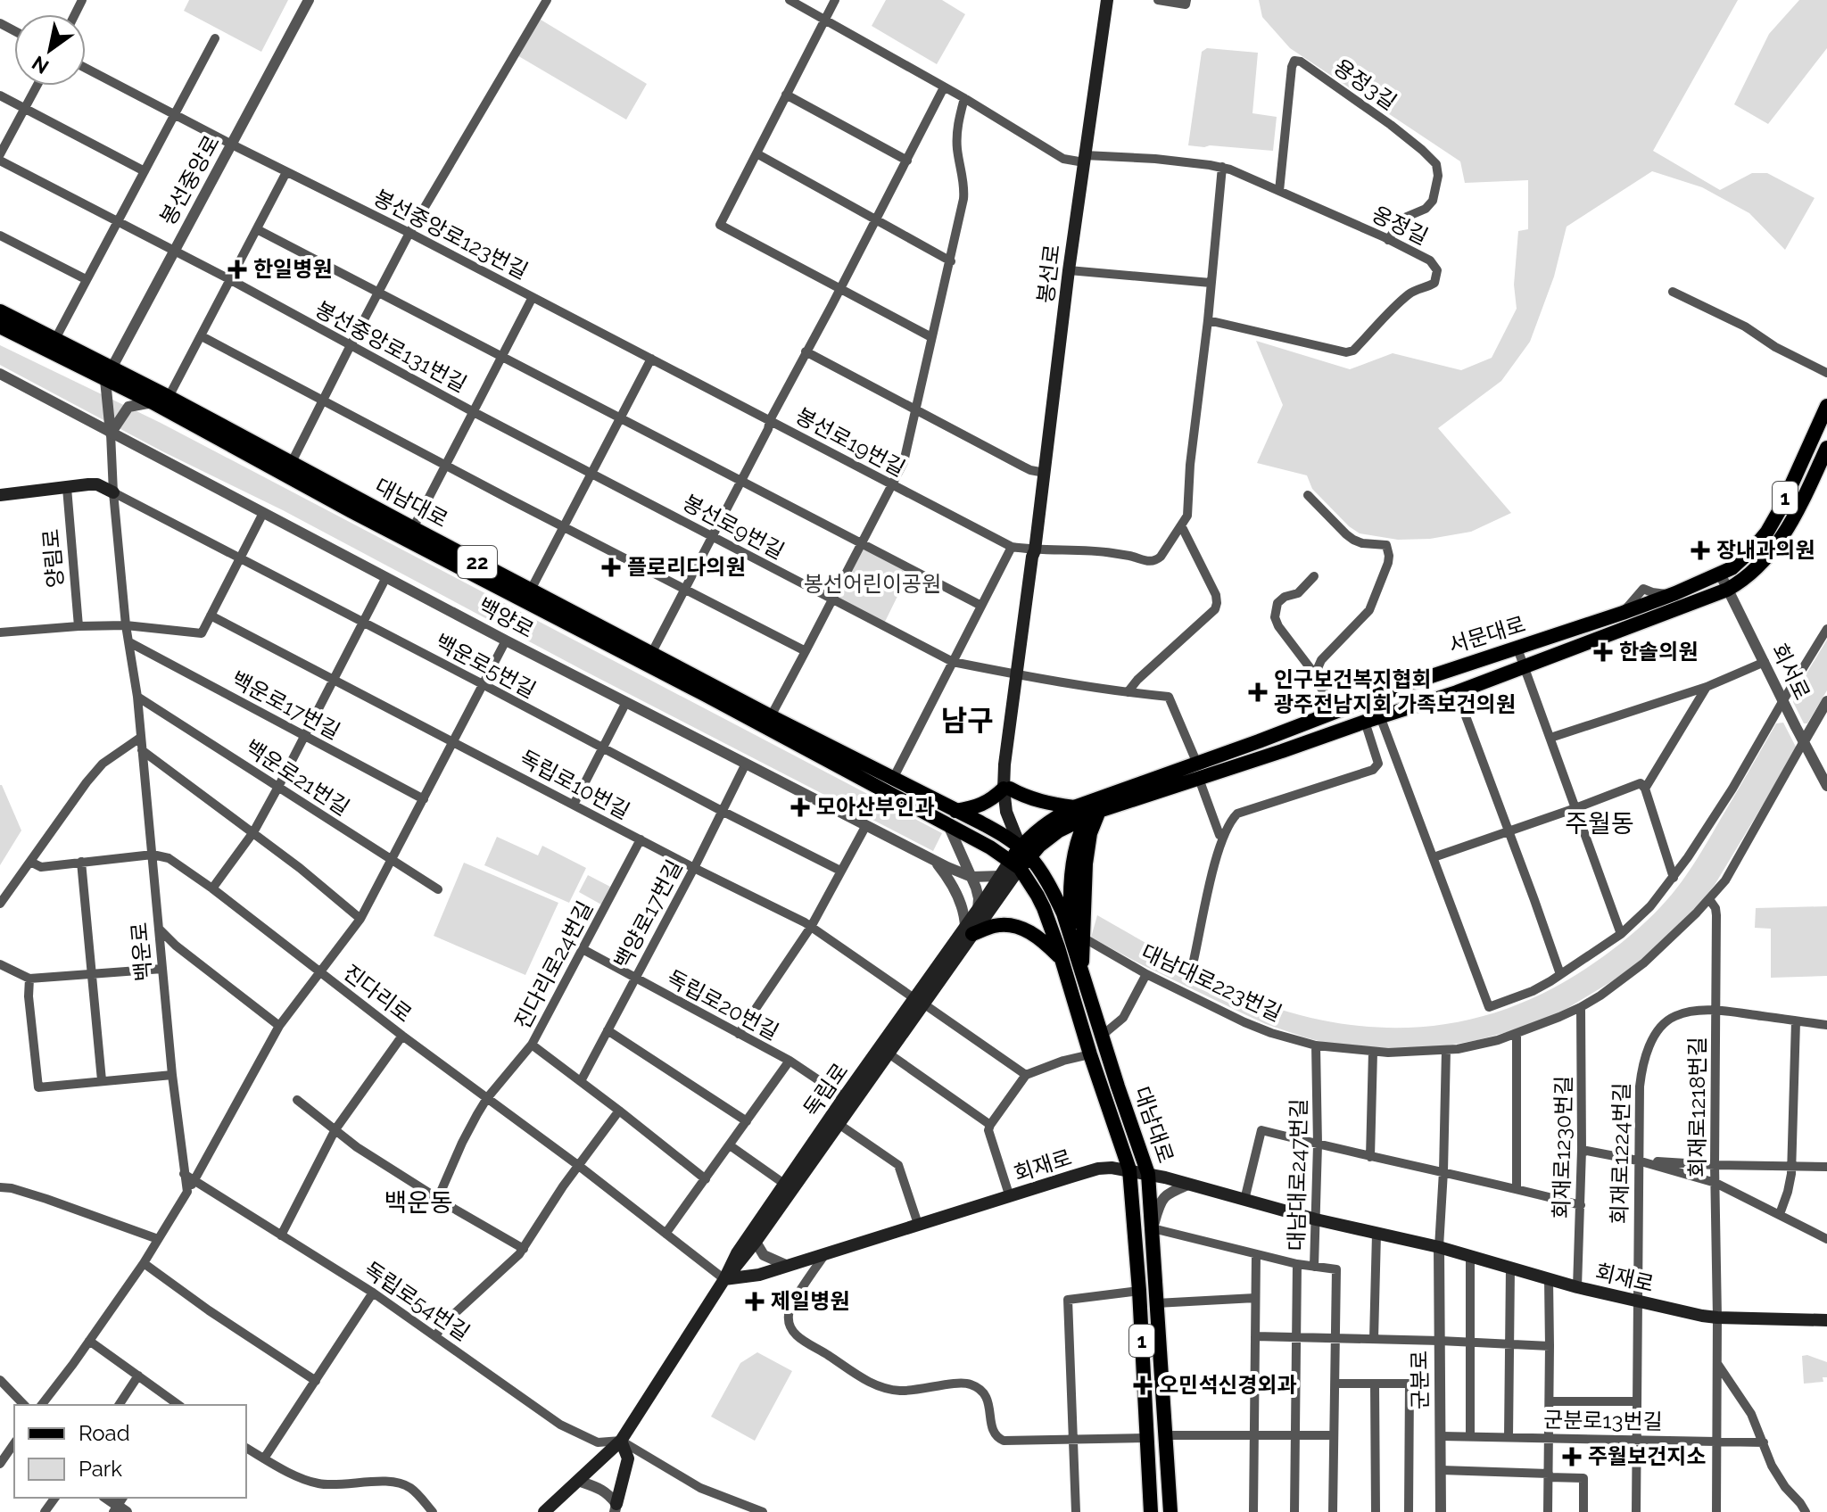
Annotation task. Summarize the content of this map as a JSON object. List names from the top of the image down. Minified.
{"streets":{"main road":["봉선로","1","대남대로","22","서문대로","독립로","회재로"],"street":["용정3길","봉선중앙로","옹정길","봉선중앙로123번길","봉선중앙로131번길","봉선로19번길","봉선로9번길","양림로","백양로","백운로5번길","회서로","백운로17번길","백운로21번길","독립로10번길","백양로17번길","백운로","진다리로24번길","대남대로223번길","진다리로","독립로20번길","회재로1218번길","회재로1230번길","회재로1224번길","대남대로247번길","독립로54번길","군분로","군분로13번길"]},"crossings":[["용정3길","옹정길"],["봉선중앙로","봉선중앙로123번길"],["봉선중앙로","봉선중앙로131번길"],["봉선중앙로","대남대로"],["봉선중앙로","백운로"],["옹정길","봉선로"],["봉선중앙로123번길","봉선로19번길"],["봉선로","봉선로19번길"],["봉선로","대남대로"],["봉선로","봉선로9번길"],["봉선로","서문대로"],["봉선로","독립로"],["봉선중앙로131번길","봉선로9번길"],["대남대로","서문대로"],["대남대로","백운로"],["대남대로","대남대로223번길"],["대남대로","독립로"],["대남대로","회재로"],["대남대로","대남대로247번길"],["봉선로9번길","서문대로"],["백양로","백양로17번길"],["백양로","백운로"],["백양로","독립로"],["서문대로","회서로"],["서문대로","독립로"],["백운로5번길","백양로17번길"],["백운로5번길","백운로"],["회서로","대남대로223번길"],["백운로17번길","백운로"],["백운로21번길","백운로"],["독립로10번길","백양로17번길"],["독립로10번길","진다리로24번길"],["독립로10번길","독립로"],["백양로17번길","독립로20번길"],["백운로","진다리로"],["백운로","독립로54번길"],["진다리로24번길","진다리로"],["진다리로24번길","독립로20번길"],["대남대로223번길","회재로1218번길"],["대남대로223번길","회재로1230번길"],["대남대로223번길","대남대로247번길"],["진다리로","독립로"],["진다리로","회재로"],["독립로20번길","독립로"],["독립로","회재로"],["독립로","독립로54번길"],["회재로1218번길","회재로1224번길"],["회재로1218번길","회재로"],["회재로1218번길","군분로13번길"],["회재로1230번길","회재로"],["회재로1224번길","회재로"],["회재로1224번길","군분로13번길"],["회재로","대남대로247번길"],["회재로","군분로"],["군분로","군분로13번길"]],"districts":["남구","주월동","백운동"],"parks":["봉선어린이공원"],"places":{"health":["한일병원","장내과의원","플로리다의원","한솔의원","인구보건복지협회 광주전남지회 가족보건의원","모아산부인과","제일병원","오민석신경외과","주월보건지소"]},"legend":["Road","Park"],"north":"bottom left"}
